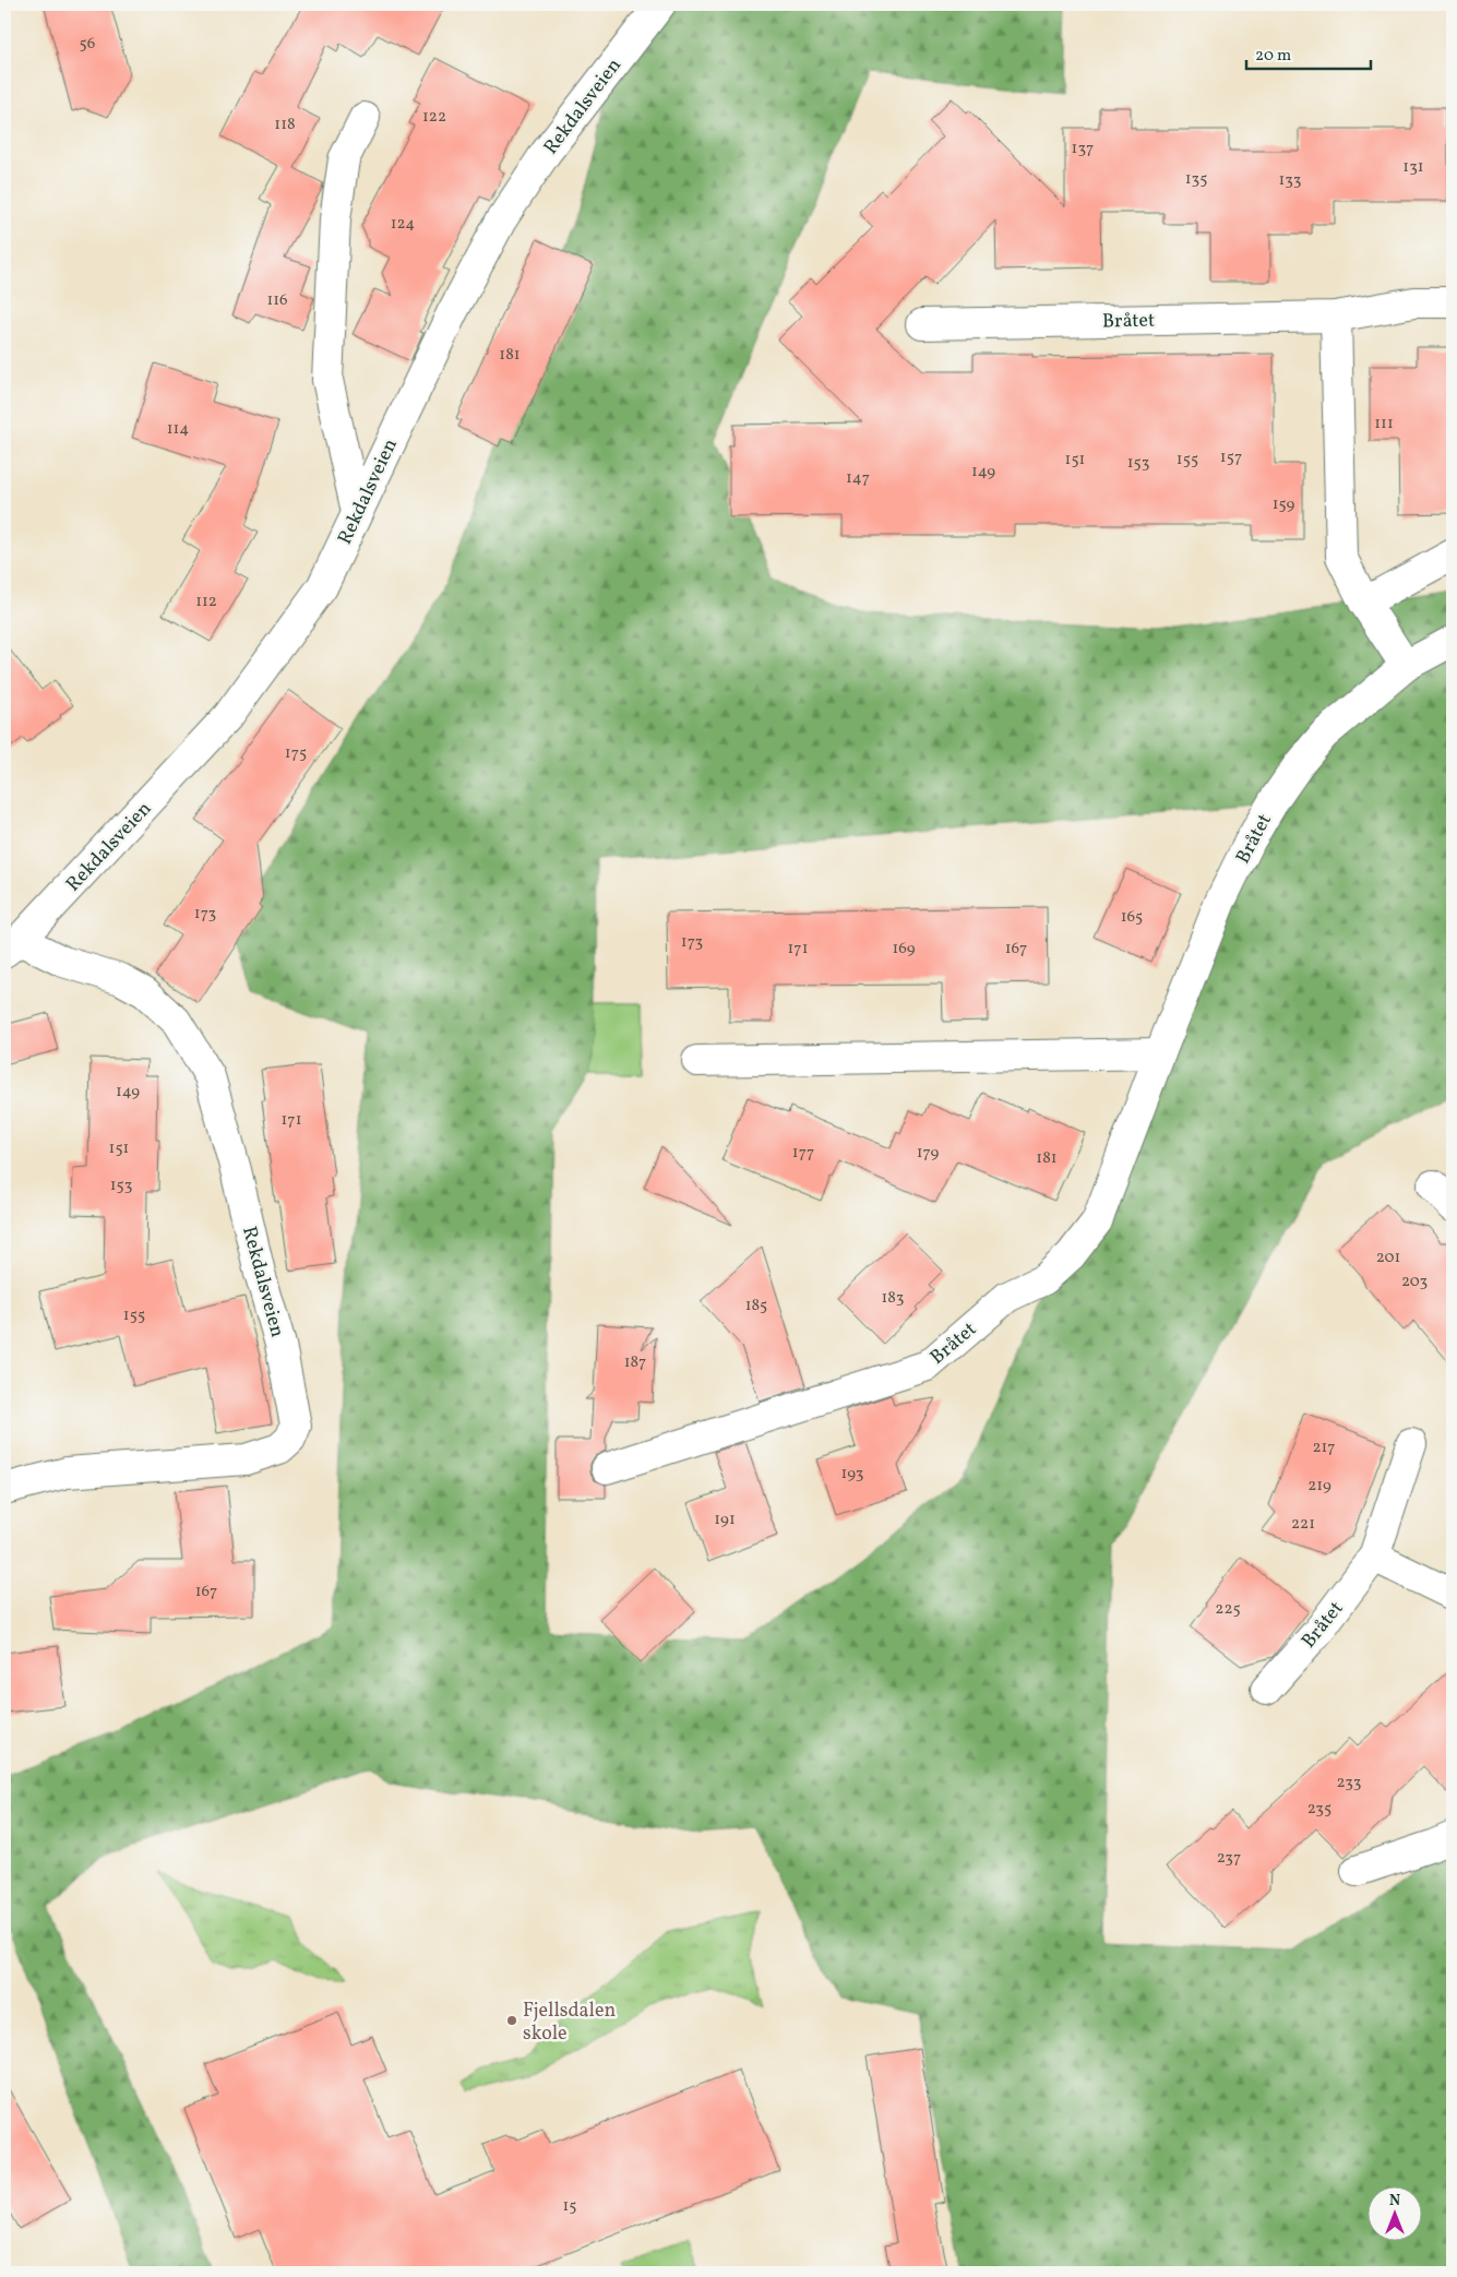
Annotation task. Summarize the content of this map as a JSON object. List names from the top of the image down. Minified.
{"streets":{"street":["Rekdalsveien","Bråtet"]},"places":["Fjellsdalen skole"],"house_numbers":["56","122","118","137","131","135","133","124","116","181","111","114","157","151","155","153","149","147","159","112","175","173","165","173","171","169","167","149","171","151","177","179","181","153","201","203","183","185","155","187","217","193","219","191","221","167","225","233","235","237","15"],"scale_bar":"20 m","north":"top"}
